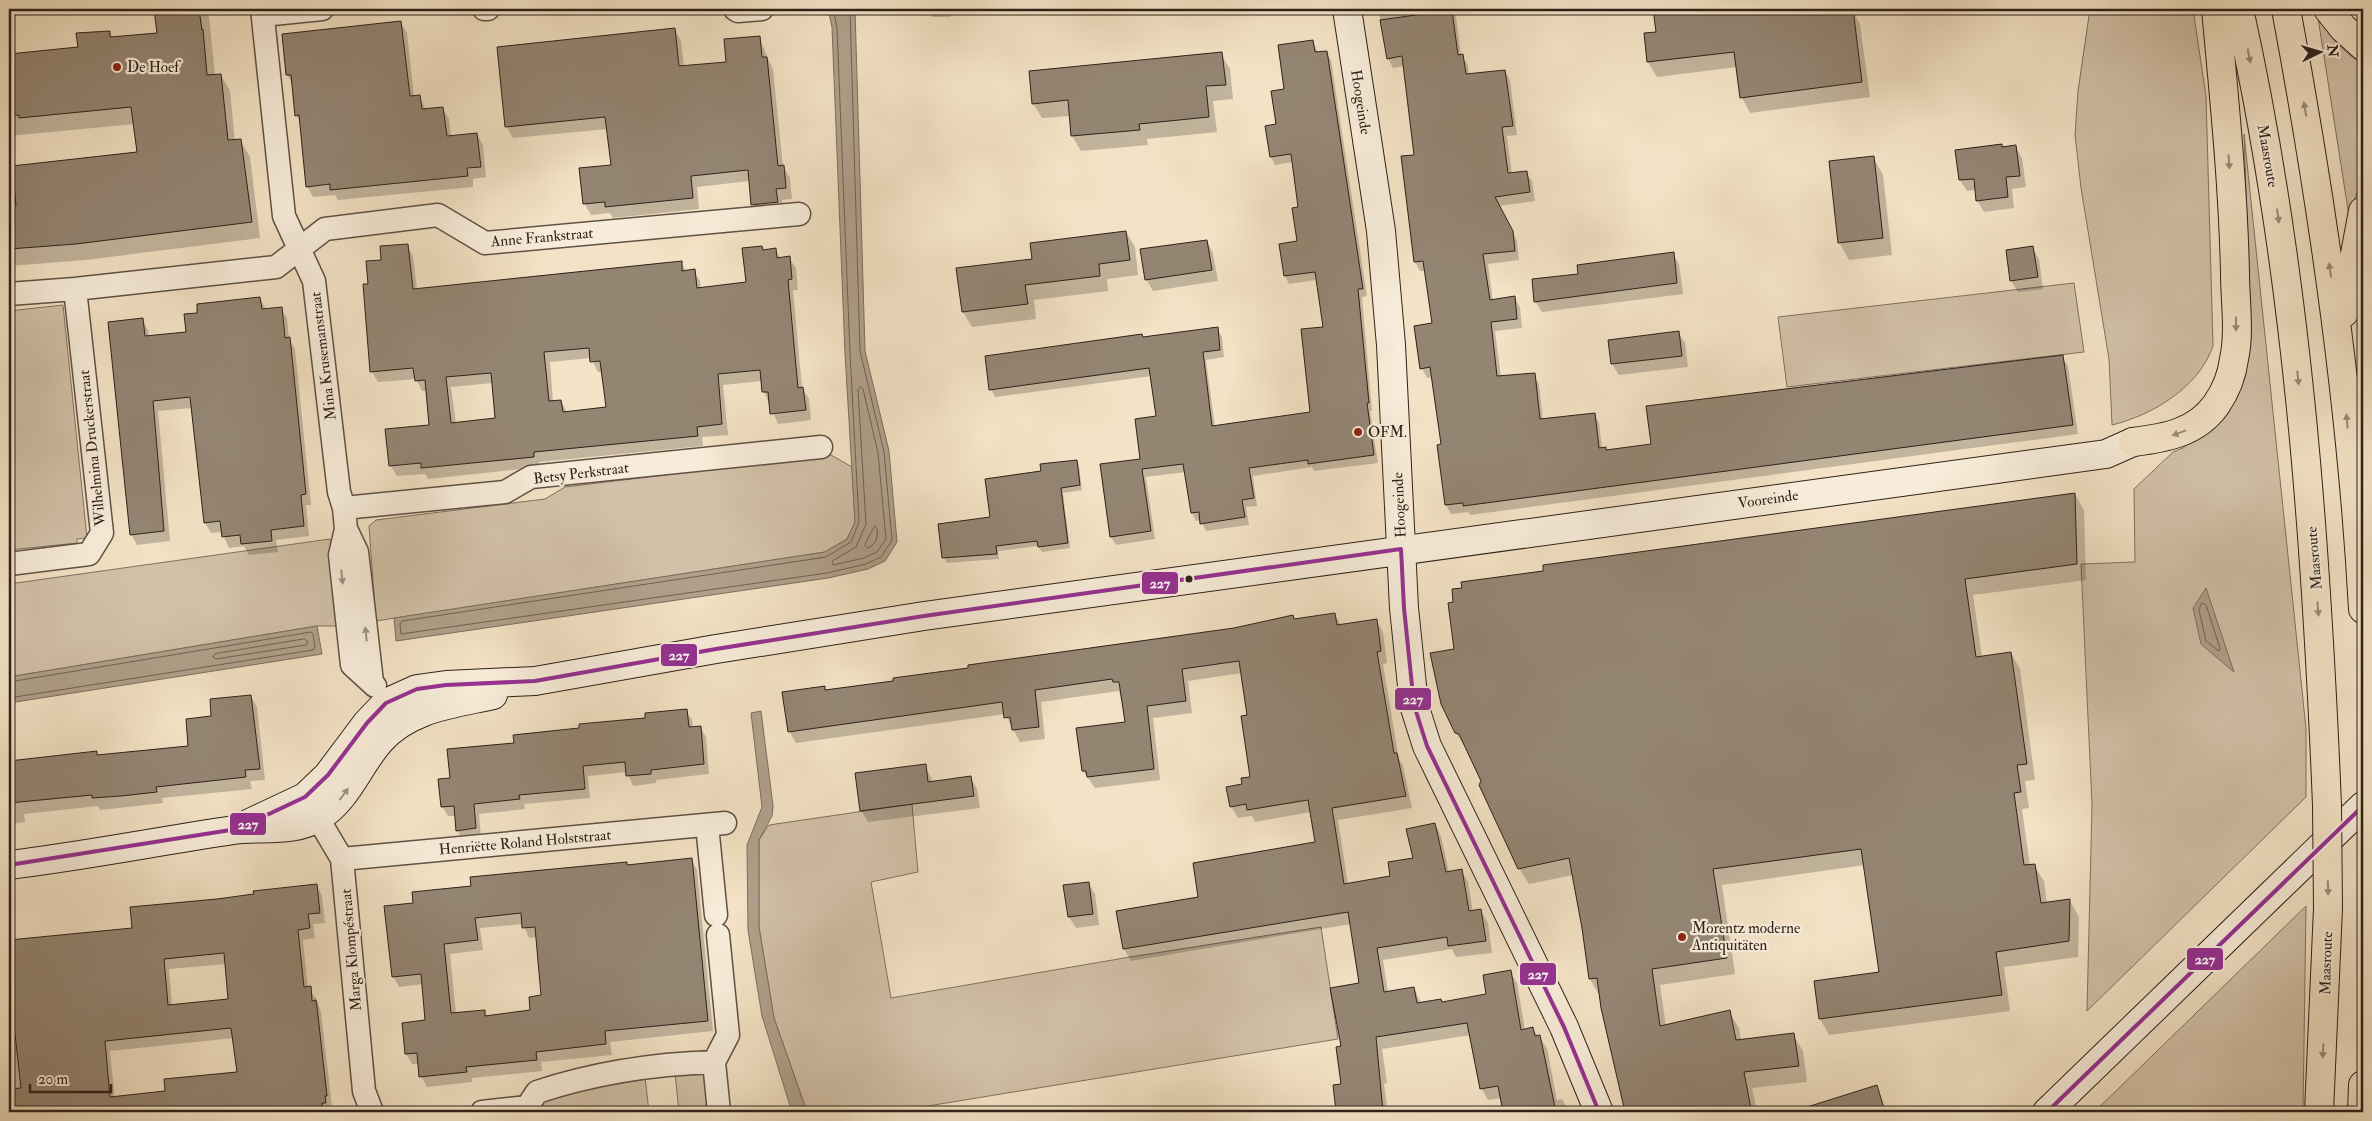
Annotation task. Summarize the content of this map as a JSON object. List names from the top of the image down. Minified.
{"streets":{"highway":["Maasroute"],"main road":["Hoogeinde","Vooreinde"],"street":["Anne Frankstraat","Mina Krusemanstraat","Wilhelmina Druckerstraat","Betsy Perkstraat","Henriëtte Roland Holststraat","Marga Klompéstraat"]},"crossings":[["Hoogeinde","Vooreinde"],["Anne Frankstraat","Mina Krusemanstraat"],["Mina Krusemanstraat","Betsy Perkstraat"],["Mina Krusemanstraat","Vooreinde"],["Vooreinde","Marga Klompéstraat"],["Henriëtte Roland Holststraat","Marga Klompéstraat"]],"places":["De Hoef","OFM.","Morentz moderne Antiquitäten"],"lines":["transit line 227"],"scale_bar":"20 m","north":"right"}
